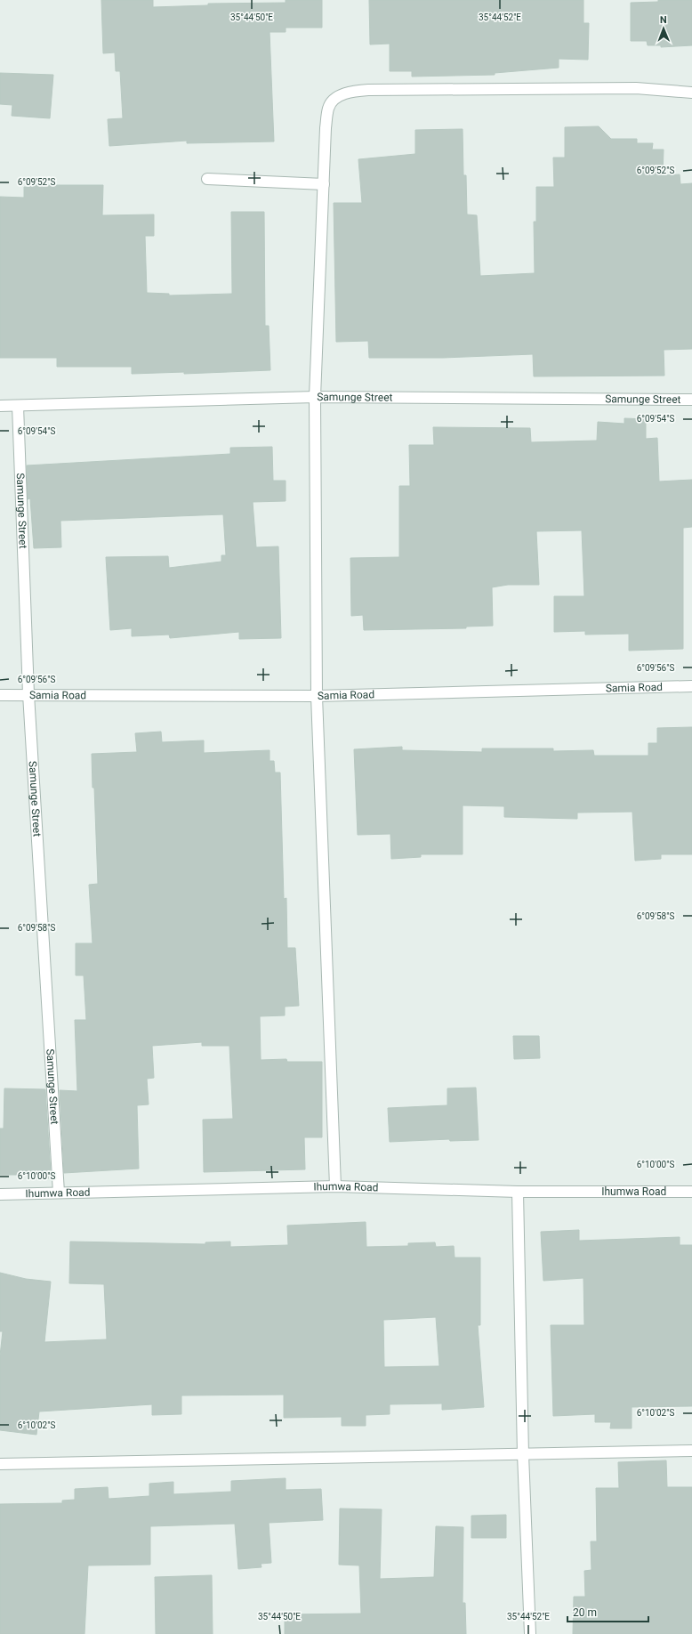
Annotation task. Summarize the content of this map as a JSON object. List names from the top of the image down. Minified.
{"streets":{"street":["Samunge Street","Samia Road","Ihumwa Road"]},"crossings":[["Samunge Street","Samia Road"],["Samunge Street","Ihumwa Road"]],"scale_bar":"20 m","north":"top","coordinates":["35°44'50\"E","35°44'52\"E","6°09'52\"S","6°09'54\"S","6°09'56\"S","6°09'58\"S","6°10'00\"S","6°10'02\"S"]}
